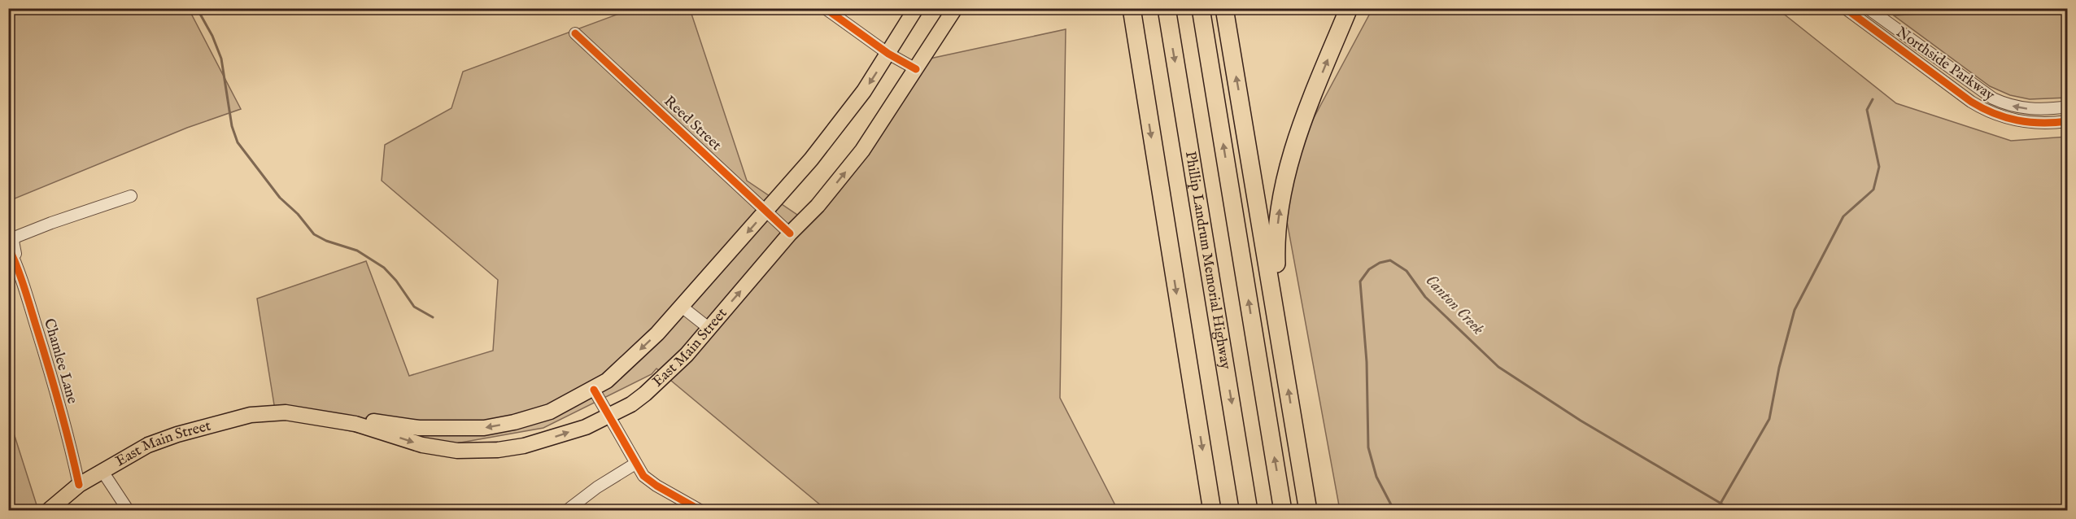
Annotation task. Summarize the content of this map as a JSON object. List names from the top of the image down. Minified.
{"streets":{"highway":["Phillip Landrum Memorial Highway"],"main road":["East Main Street"],"street":["Northside Parkway","Reed Street","Chamlee Lane"]},"crossings":[["Reed Street","East Main Street"],["East Main Street","Chamlee Lane"]],"water":["Canton Creek"]}
